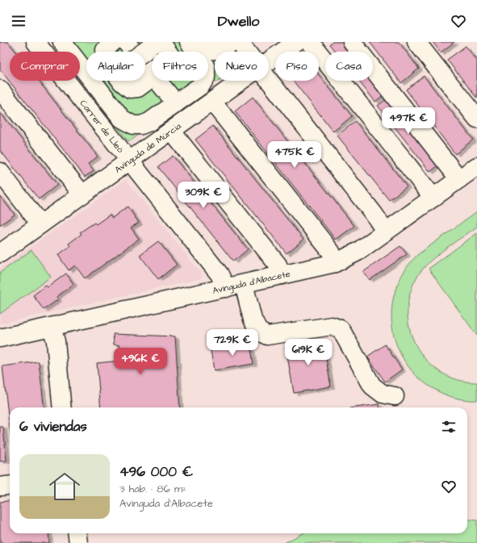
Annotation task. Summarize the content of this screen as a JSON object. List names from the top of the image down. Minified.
{"streets":{"street":["Carrer de Lleó","Avinguda de Múrcia","Avinguda d'Albacete"]},"crossings":[["Carrer de Lleó","Avinguda de Múrcia"],["Carrer de Lleó","Avinguda d'Albacete"]],"page":{"header":"Dwello","chip":["Comprar","Alquilar","Filtros","Nuevo","Piso","Casa"],"price":["497K €","475K €","309K €","729K €","619K €","496K €"],"heading":"6 viviendas","list":[{"name":"496 000 €","note":"3 hab. · 86 m² · Avinguda d'Albacete"}]}}
